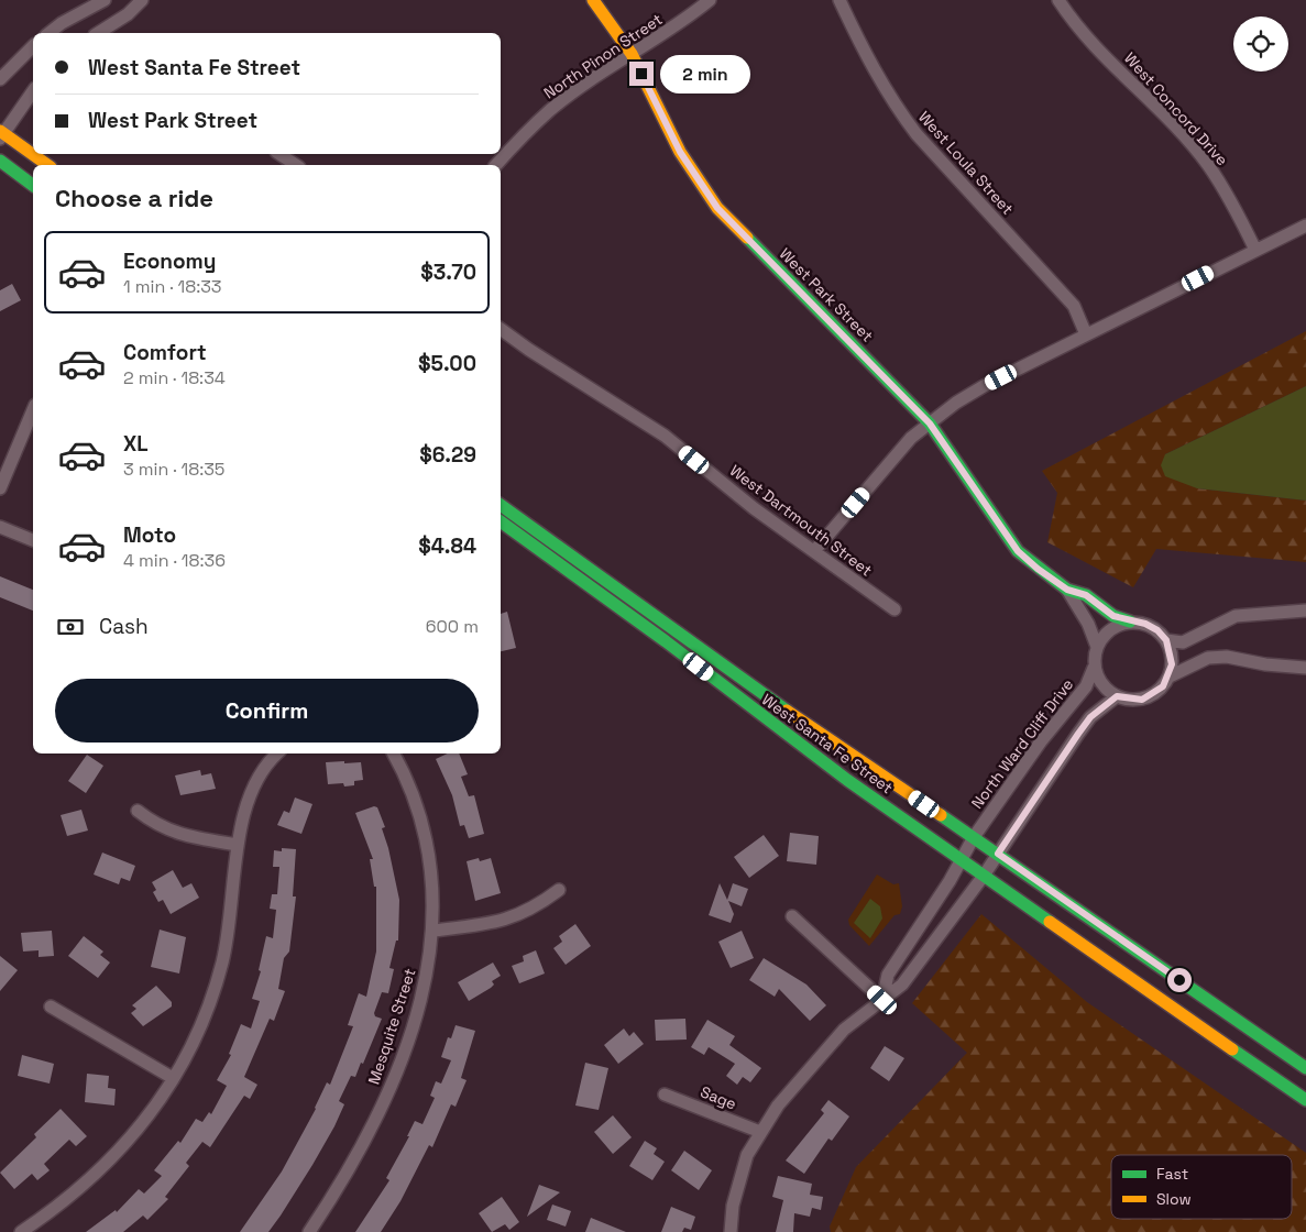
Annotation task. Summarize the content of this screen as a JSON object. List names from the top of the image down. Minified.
{"streets":{"street":["North Pinon Street","West Concord Drive","West Loula Street","West Park Street","West Dartmouth Street","West Santa Fe Street","North Ward Cliff Drive","Mesquite Street","Sage"]},"crossings":[["North Pinon Street","West Park Street"],["West Park Street","North Ward Cliff Drive"],["West Santa Fe Street","North Ward Cliff Drive"]],"legend":["Fast","Slow"],"page":{"banner":["West Santa Fe Street","West Park Street"],"bubble":"2 min","heading":"Choose a ride","list":[{"name":"Economy","note":"1 min · 18:33","value":"$3.70"},{"name":"Comfort","note":"2 min · 18:34","value":"$5.00"},{"name":"XL","note":"3 min · 18:35","value":"$6.29"},{"name":"Moto","note":"4 min · 18:36","value":"$4.84"}],"pay":["Cash","600 m"],"buttons":"Confirm"}}
